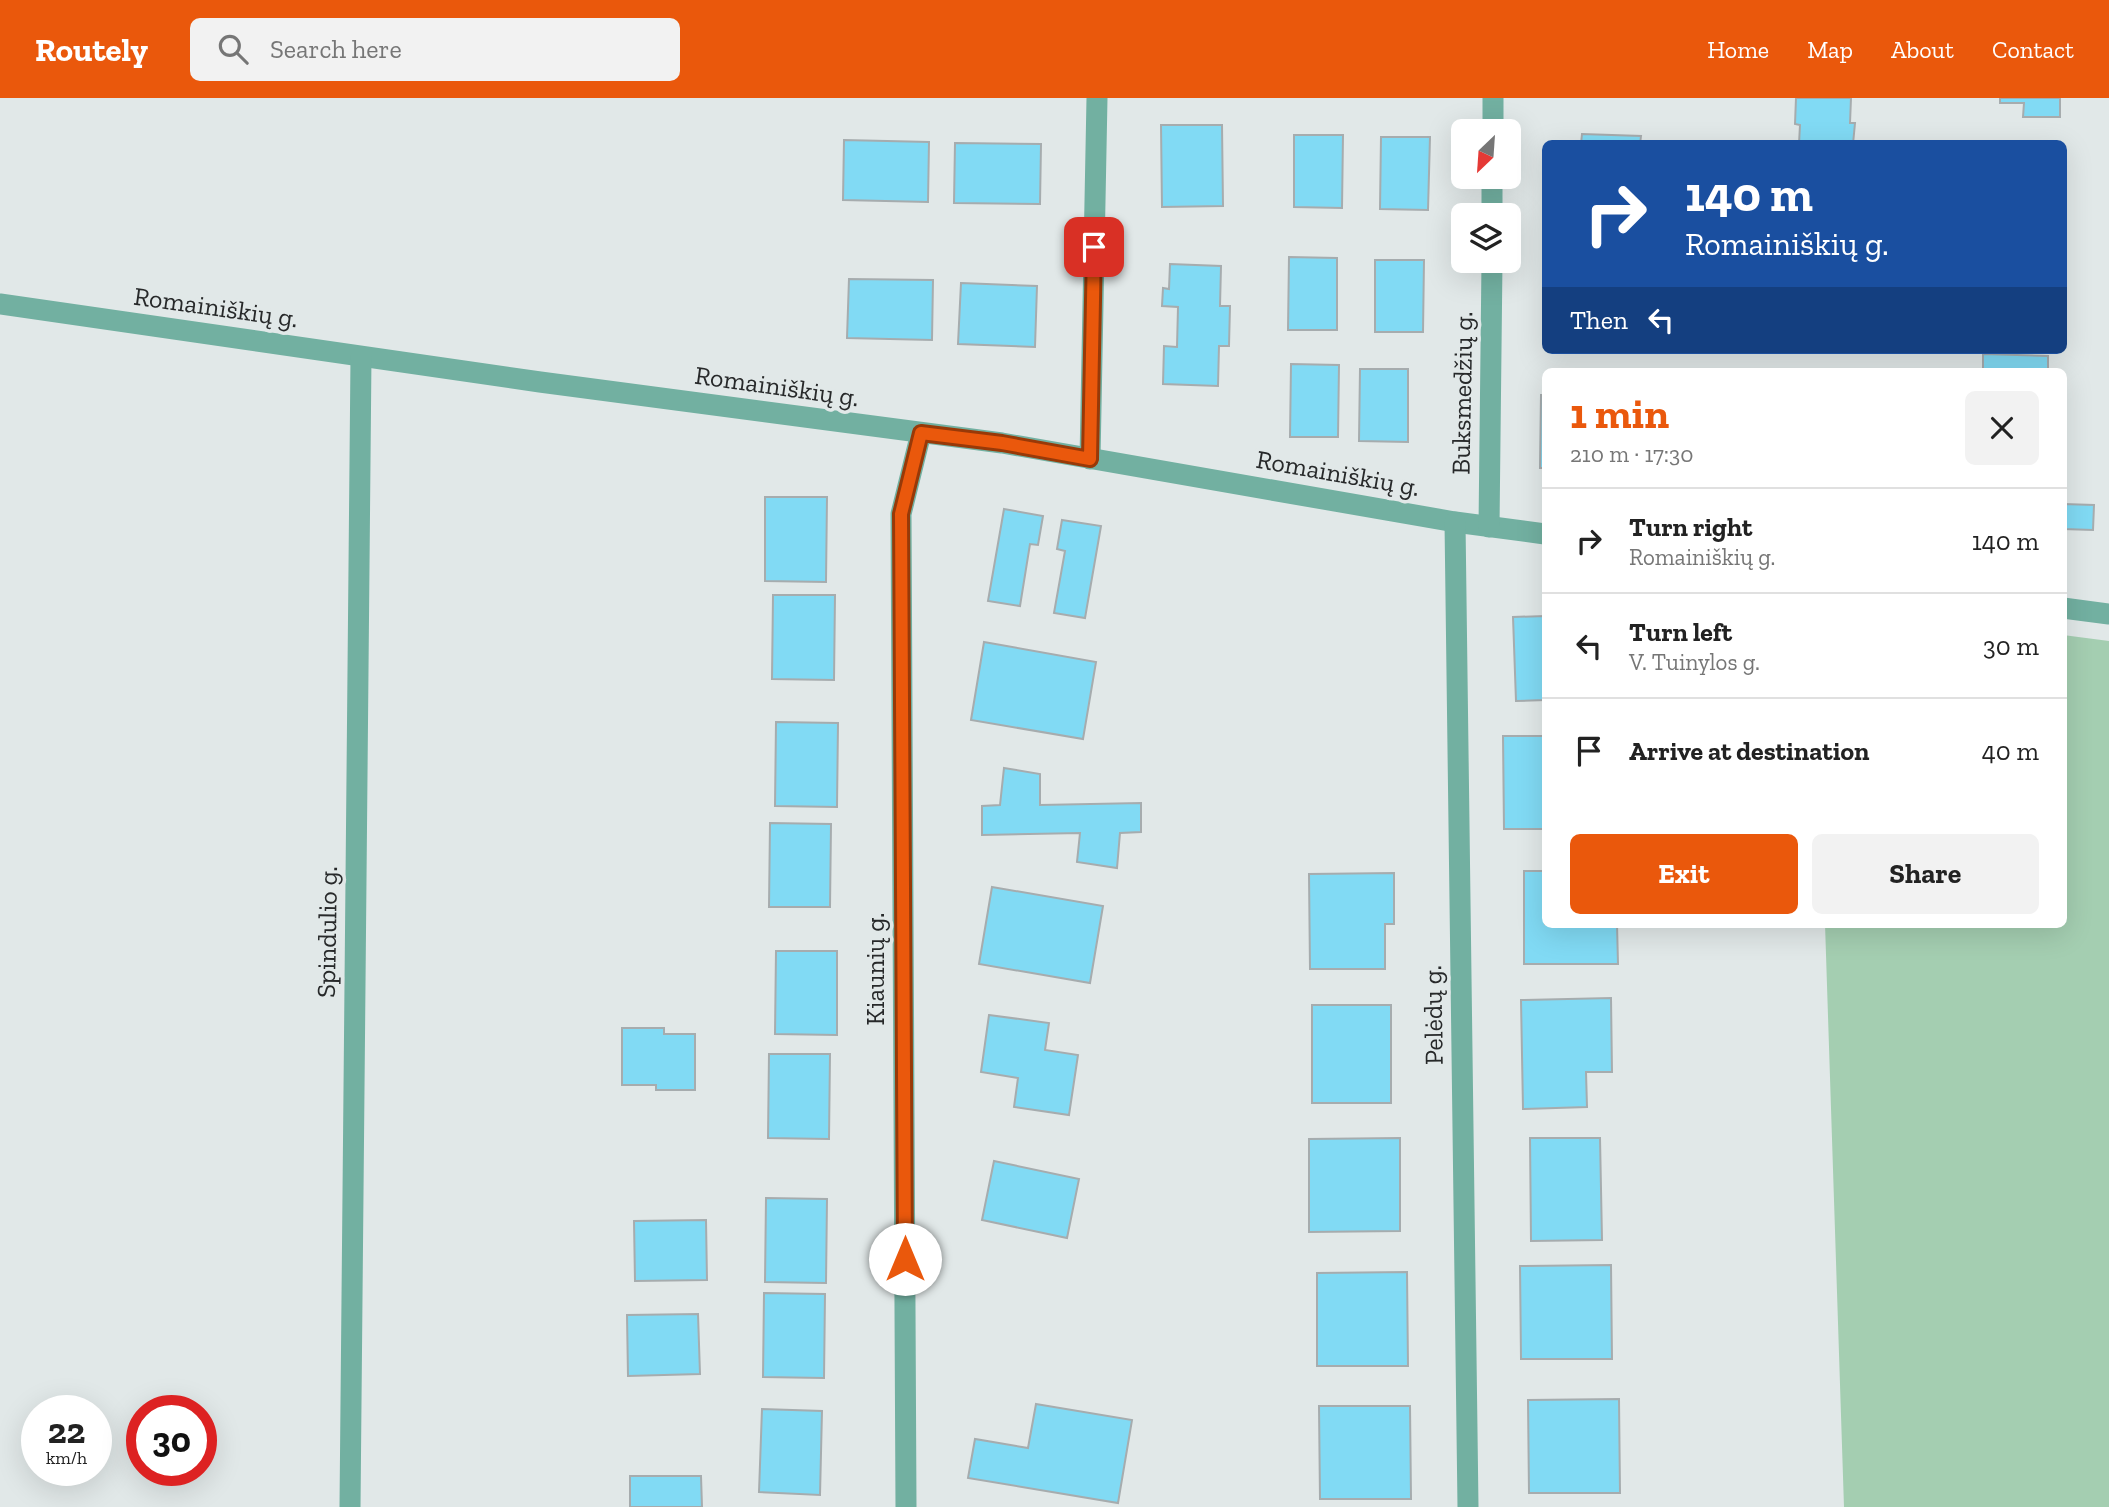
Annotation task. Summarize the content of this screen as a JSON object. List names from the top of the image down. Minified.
{"streets":{"street":["Romainiškių g.","Buksmedžių g.","Spindulio g.","Kiaunių g.","Pelėdų g."]},"crossings":[["Romainiškių g.","Buksmedžių g."],["Romainiškių g.","Spindulio g."],["Romainiškių g.","Kiaunių g."],["Romainiškių g.","Pelėdų g."]],"north":"bottom left","page":{"header":"Routely","search":"Search here","nav":["Home","Map","About","Contact"],"turn":["140 m","Romainiškių g."],"then":"Then","heading":["1 min","210 m · 17:30"],"list":[{"name":"Turn right","note":"Romainiškių g.","value":"140 m"},{"name":"Turn left","note":"V. Tuinylos g.","value":"30 m"},{"name":"Arrive at destination","value":"40 m"}],"buttons":["Exit","Share"],"speed":"22 km/h","limit":"30"}}
